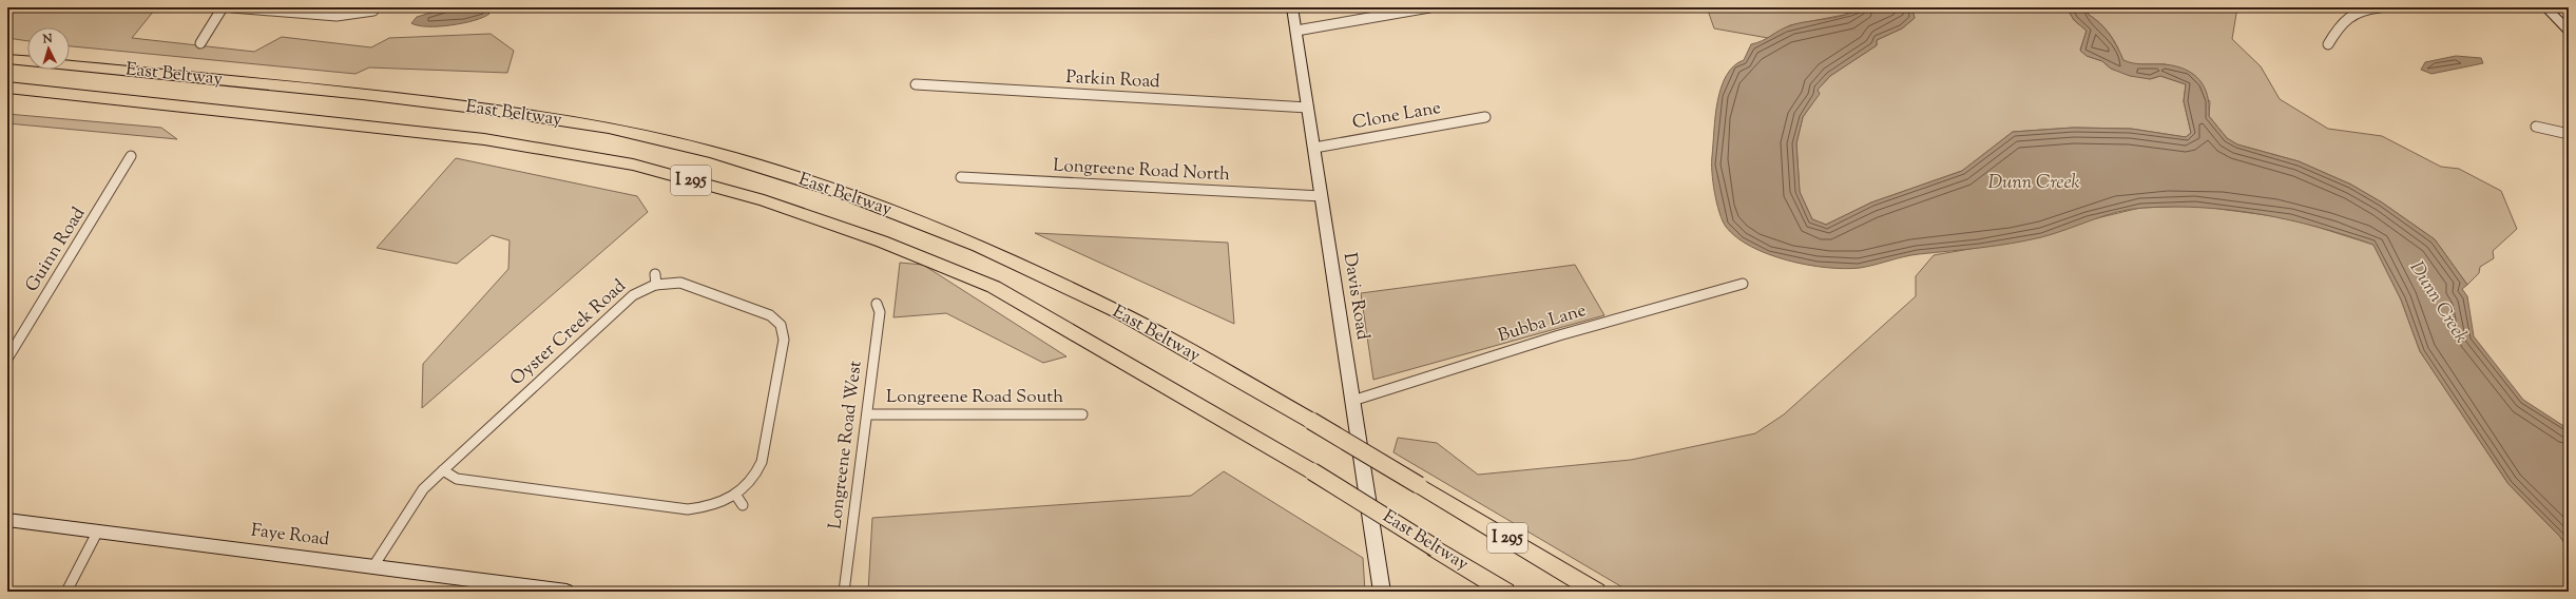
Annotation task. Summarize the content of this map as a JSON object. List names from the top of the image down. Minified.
{"streets":{"highway":["East Beltway","I 295"],"street":["Parkin Road","Clone Lane","Longreene Road North","Guinn Road","Davis Road","Bubba Lane","Oyster Creek Road","Longreene Road South","Longreene Road West","Faye Road"]},"crossings":[["Parkin Road","Davis Road"],["Clone Lane","Davis Road"],["Longreene Road North","Davis Road"],["Davis Road","Bubba Lane"],["Oyster Creek Road","Faye Road"],["Longreene Road South","Longreene Road West"]],"water":["Dunn Creek"],"north":"top"}
